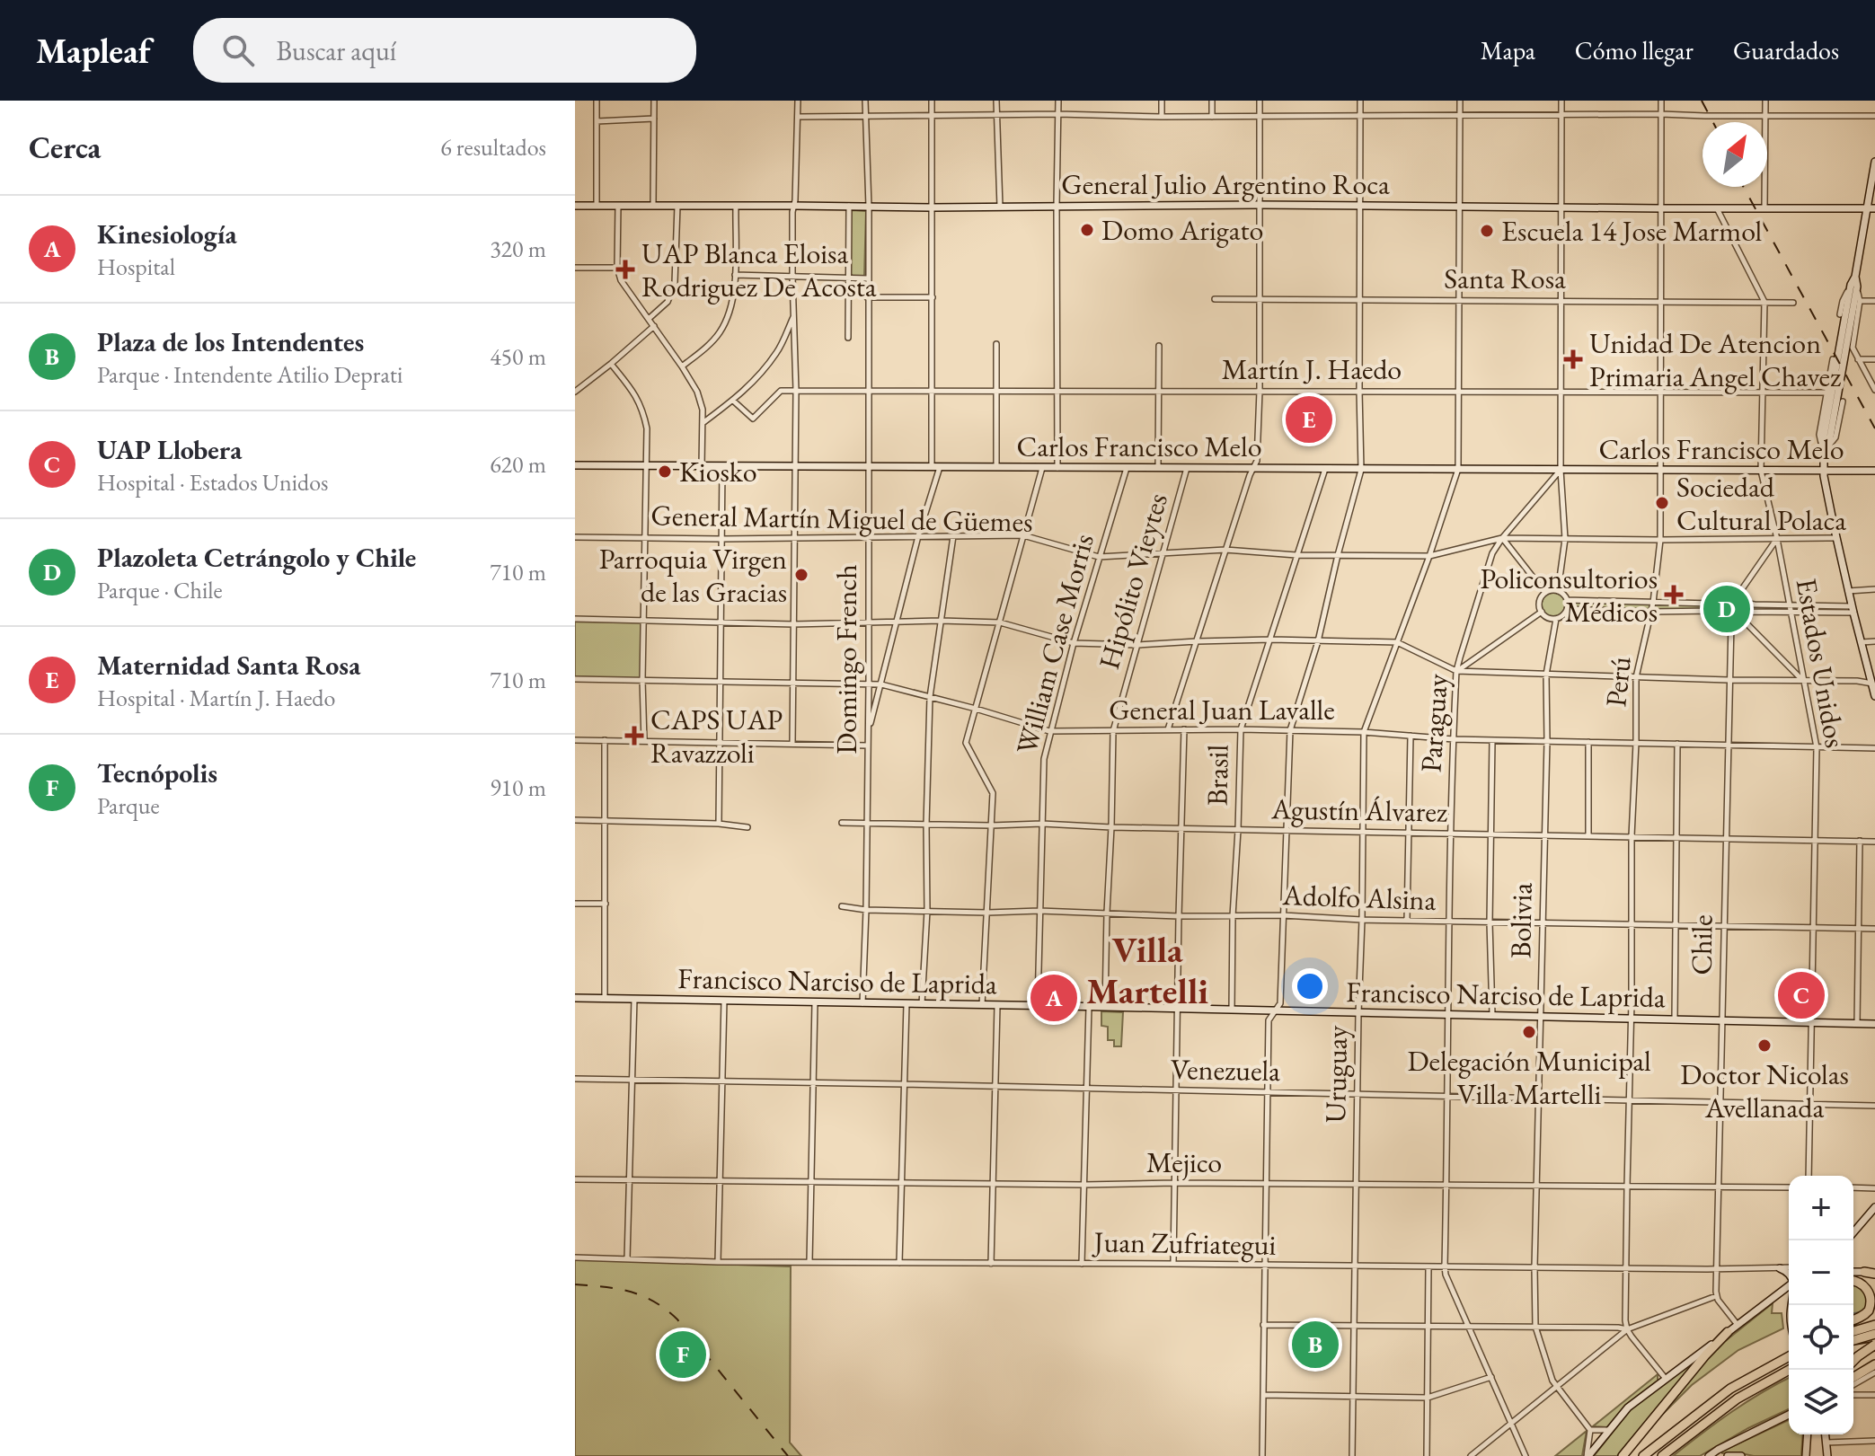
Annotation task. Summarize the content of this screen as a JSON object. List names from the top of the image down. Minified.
{"streets":{"street":["General Julio Argentino Roca","Santa Rosa","Martín J. Haedo","Carlos Francisco Melo","General Martín Miguel de Güemes","Hipólito Vieytes","William Case Morris","Domingo French","Estados Unidos","Perú","General Juan Lavalle","Paraguay","Brasil","Agustín Álvarez","Adolfo Alsina","Bolivia","Chile","Francisco Narciso de Laprida","Venezuela","Uruguay","Mejico","Juan Zufriategui"]},"crossings":[["General Julio Argentino Roca","Domingo French"],["General Julio Argentino Roca","Estados Unidos"],["General Julio Argentino Roca","Perú"],["General Julio Argentino Roca","Uruguay"],["Santa Rosa","Estados Unidos"],["Santa Rosa","Perú"],["Santa Rosa","Uruguay"],["Martín J. Haedo","Hipólito Vieytes"],["Martín J. Haedo","Domingo French"],["Martín J. Haedo","Estados Unidos"],["Martín J. Haedo","Perú"],["Martín J. Haedo","Uruguay"],["Carlos Francisco Melo","Hipólito Vieytes"],["Carlos Francisco Melo","William Case Morris"],["Carlos Francisco Melo","Domingo French"],["Carlos Francisco Melo","Estados Unidos"],["Carlos Francisco Melo","Perú"],["Carlos Francisco Melo","Paraguay"],["Carlos Francisco Melo","Brasil"],["Carlos Francisco Melo","Uruguay"],["General Martín Miguel de Güemes","Hipólito Vieytes"],["General Martín Miguel de Güemes","William Case Morris"],["General Martín Miguel de Güemes","Domingo French"],["General Martín Miguel de Güemes","Estados Unidos"],["General Martín Miguel de Güemes","Perú"],["General Martín Miguel de Güemes","Paraguay"],["General Martín Miguel de Güemes","Brasil"],["General Martín Miguel de Güemes","Uruguay"],["Hipólito Vieytes","General Juan Lavalle"],["Hipólito Vieytes","Agustín Álvarez"],["Hipólito Vieytes","Adolfo Alsina"],["Hipólito Vieytes","Francisco Narciso de Laprida"],["William Case Morris","General Juan Lavalle"],["William Case Morris","Agustín Álvarez"],["William Case Morris","Adolfo Alsina"],["William Case Morris","Francisco Narciso de Laprida"],["Domingo French","General Juan Lavalle"],["Domingo French","Agustín Álvarez"],["Domingo French","Adolfo Alsina"],["Domingo French","Francisco Narciso de Laprida"],["Estados Unidos","General Juan Lavalle"],["Estados Unidos","Agustín Álvarez"],["Estados Unidos","Adolfo Alsina"],["Estados Unidos","Francisco Narciso de Laprida"],["Estados Unidos","Venezuela"],["Perú","General Juan Lavalle"],["Perú","Agustín Álvarez"],["Perú","Adolfo Alsina"],["Perú","Francisco Narciso de Laprida"],["Perú","Venezuela"],["Perú","Mejico"],["Perú","Juan Zufriategui"],["General Juan Lavalle","Paraguay"],["General Juan Lavalle","Brasil"],["General Juan Lavalle","Bolivia"],["General Juan Lavalle","Chile"],["General Juan Lavalle","Uruguay"],["Paraguay","Agustín Álvarez"],["Paraguay","Adolfo Alsina"],["Paraguay","Francisco Narciso de Laprida"],["Paraguay","Venezuela"],["Paraguay","Mejico"],["Paraguay","Juan Zufriategui"],["Brasil","Agustín Álvarez"],["Brasil","Adolfo Alsina"],["Brasil","Francisco Narciso de Laprida"],["Agustín Álvarez","Bolivia"],["Agustín Álvarez","Chile"],["Agustín Álvarez","Uruguay"],["Adolfo Alsina","Bolivia"],["Adolfo Alsina","Chile"],["Adolfo Alsina","Uruguay"],["Bolivia","Francisco Narciso de Laprida"],["Bolivia","Venezuela"],["Bolivia","Mejico"],["Bolivia","Juan Zufriategui"],["Chile","Francisco Narciso de Laprida"],["Chile","Venezuela"],["Chile","Mejico"],["Chile","Juan Zufriategui"],["Francisco Narciso de Laprida","Uruguay"],["Venezuela","Uruguay"],["Uruguay","Mejico"],["Uruguay","Juan Zufriategui"]],"districts":["Villa Martelli"],"places":{"other":["Domo Arigato","Escuela 14 Jose Marmol","Kiosko","Sociedad Cultural Polaca","Parroquia Virgen de las Gracias","Delegación Municipal Villa Martelli","Doctor Nicolas Avellanada"],"health":["UAP Blanca Eloisa Rodriguez De Acosta","Unidad De Atencion Primaria Angel Chavez","Policonsultorios Médicos","CAPS UAP Ravazzoli"]},"north":"top right","page":{"header":"Mapleaf","search":"Buscar aquí","nav":["Mapa","Cómo llegar","Guardados"],"heading":["Cerca","6 resultados"],"list":[{"mark":"A","name":"Kinesiología","note":"Hospital","value":"320 m"},{"mark":"B","name":"Plaza de los Intendentes","note":"Parque · Intendente Atilio Deprati","value":"450 m"},{"mark":"C","name":"UAP Llobera","note":"Hospital · Estados Unidos","value":"620 m"},{"mark":"D","name":"Plazoleta Cetrángolo y Chile","note":"Parque · Chile","value":"710 m"},{"mark":"E","name":"Maternidad Santa Rosa","note":"Hospital · Martín J. Haedo","value":"710 m"},{"mark":"F","name":"Tecnópolis","note":"Parque","value":"910 m"}],"pins":["E","D","C","A","B","F"],"map_buttons":["+","−"]}}
